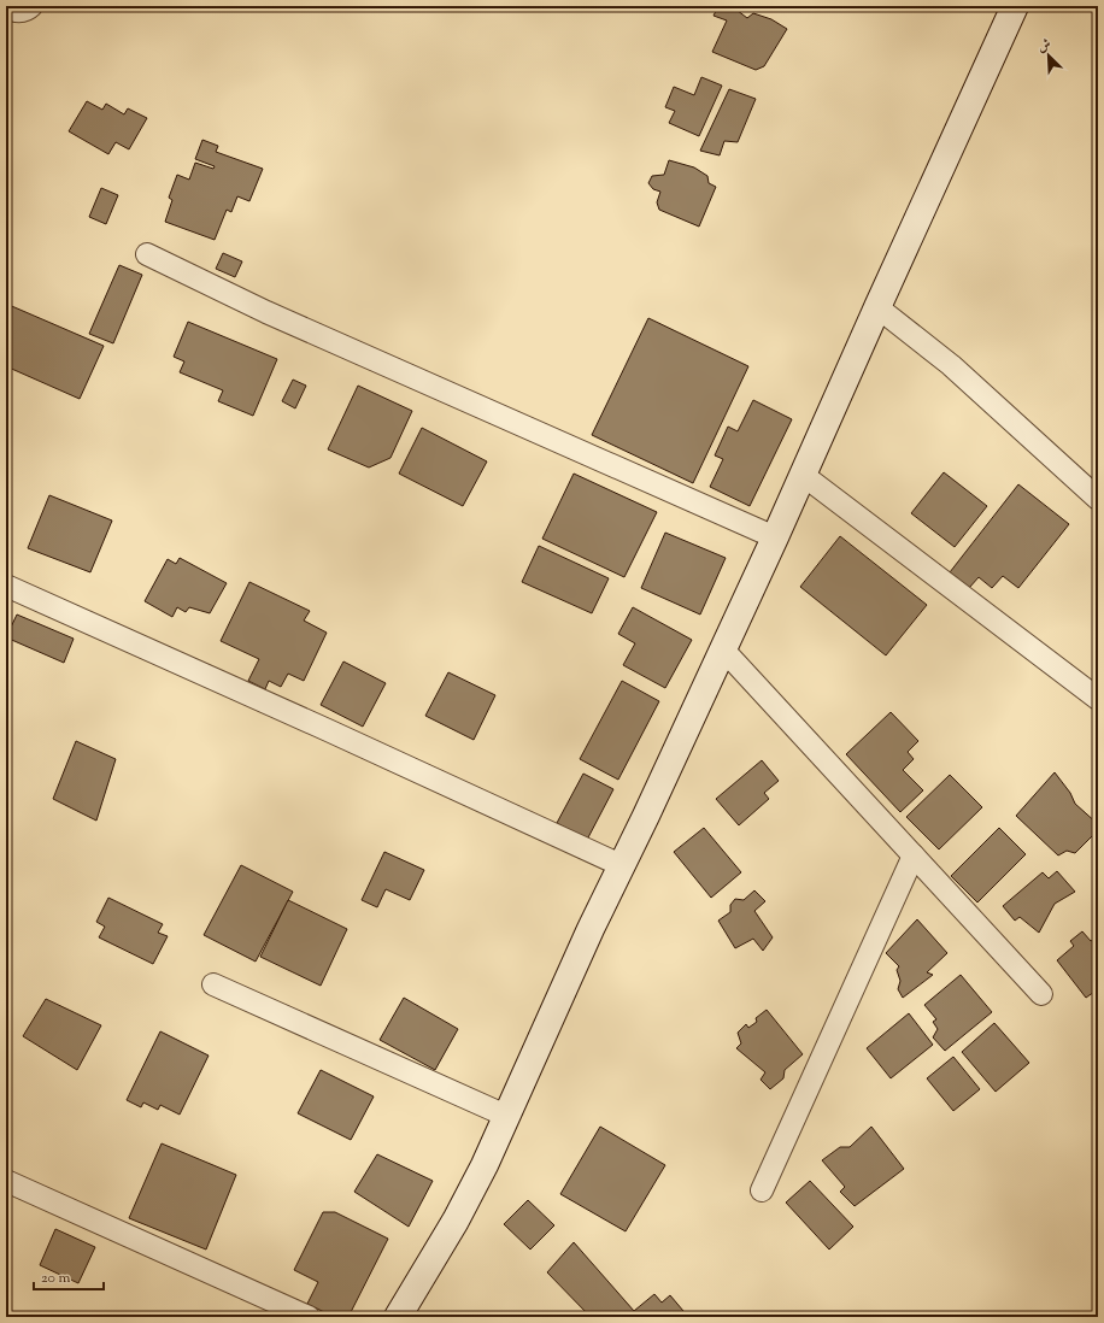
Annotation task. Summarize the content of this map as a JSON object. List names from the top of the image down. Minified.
{"scale_bar":"20 m","north":"top left"}
